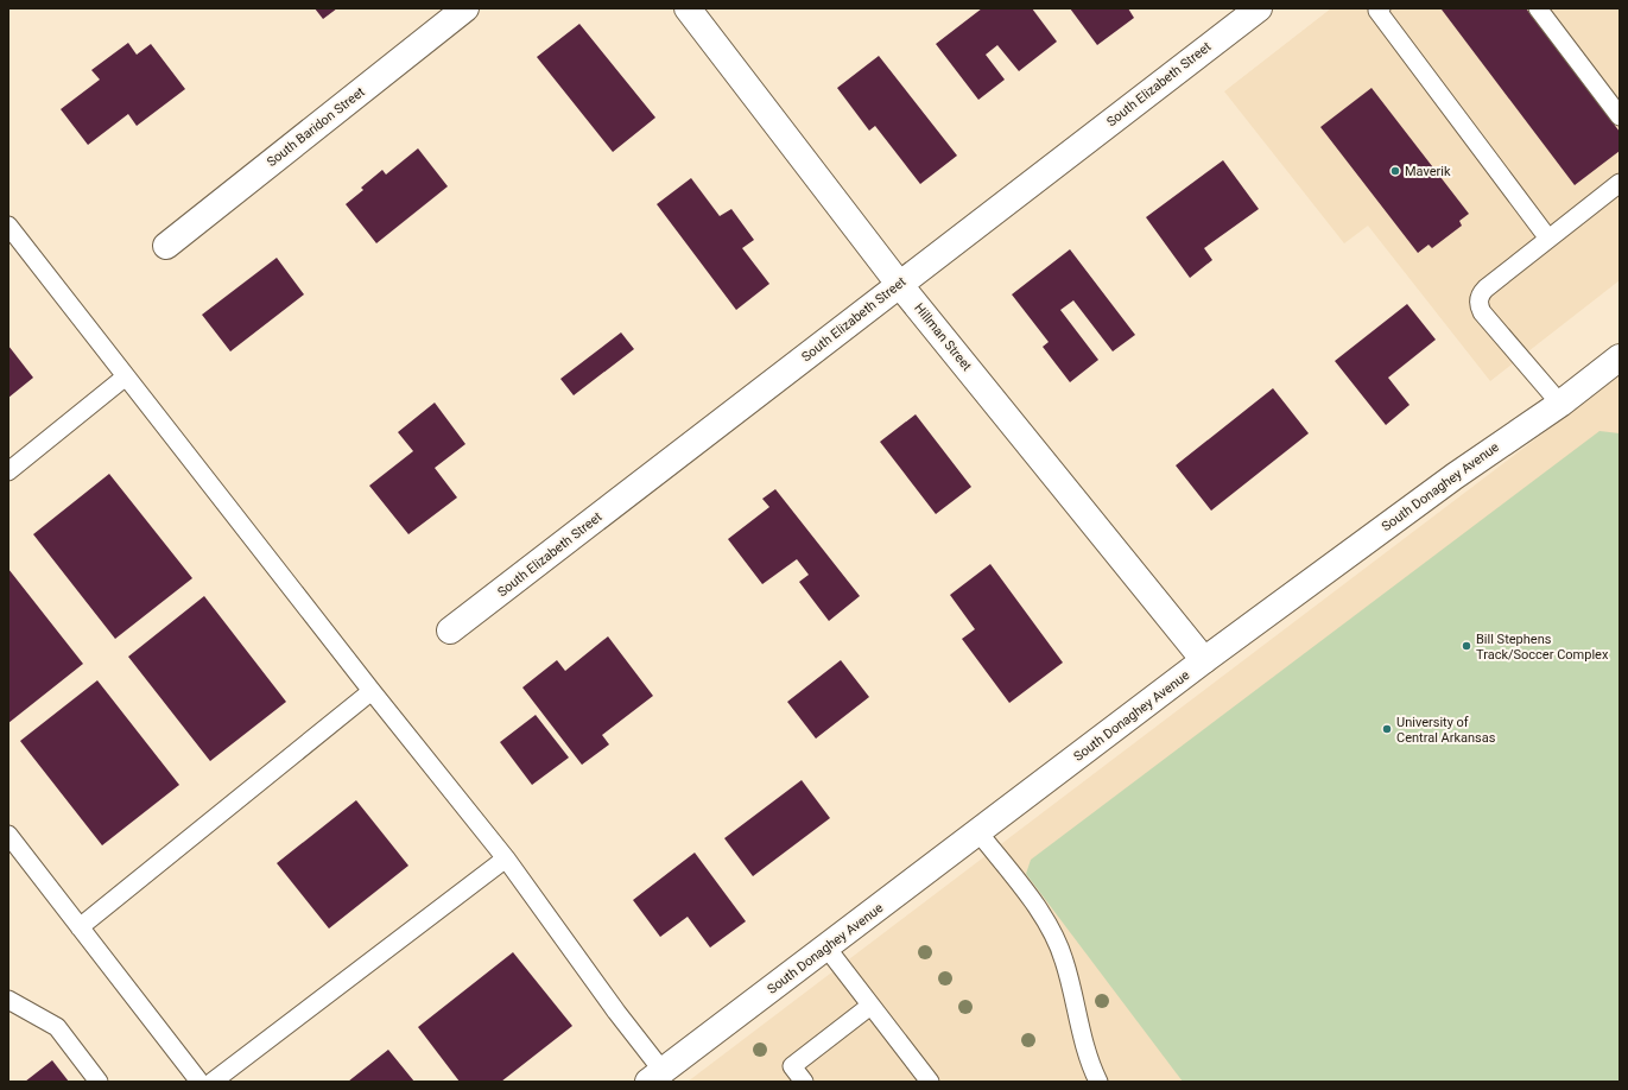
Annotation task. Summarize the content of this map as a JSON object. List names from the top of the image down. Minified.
{"streets":{"street":["South Elizabeth Street","South Baridon Street","Hillman Street","South Donaghey Avenue"]},"crossings":[["South Elizabeth Street","Hillman Street"],["Hillman Street","South Donaghey Avenue"]],"places":["Maverik","Bill Stephens Track/Soccer Complex","University of Central Arkansas"]}
